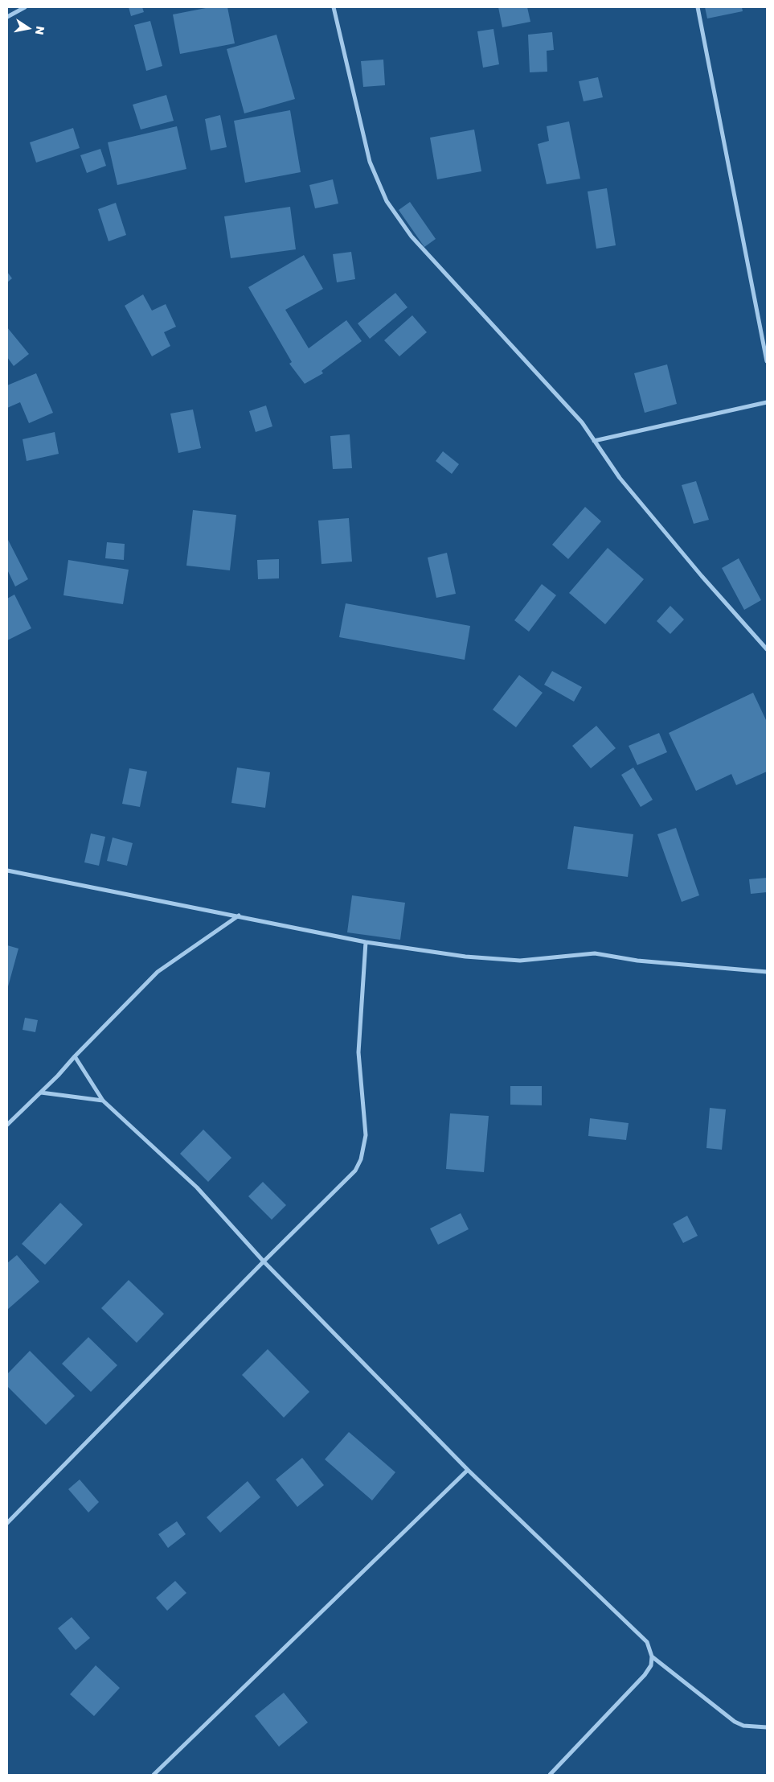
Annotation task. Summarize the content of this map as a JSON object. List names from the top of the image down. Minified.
{"north":"right"}
